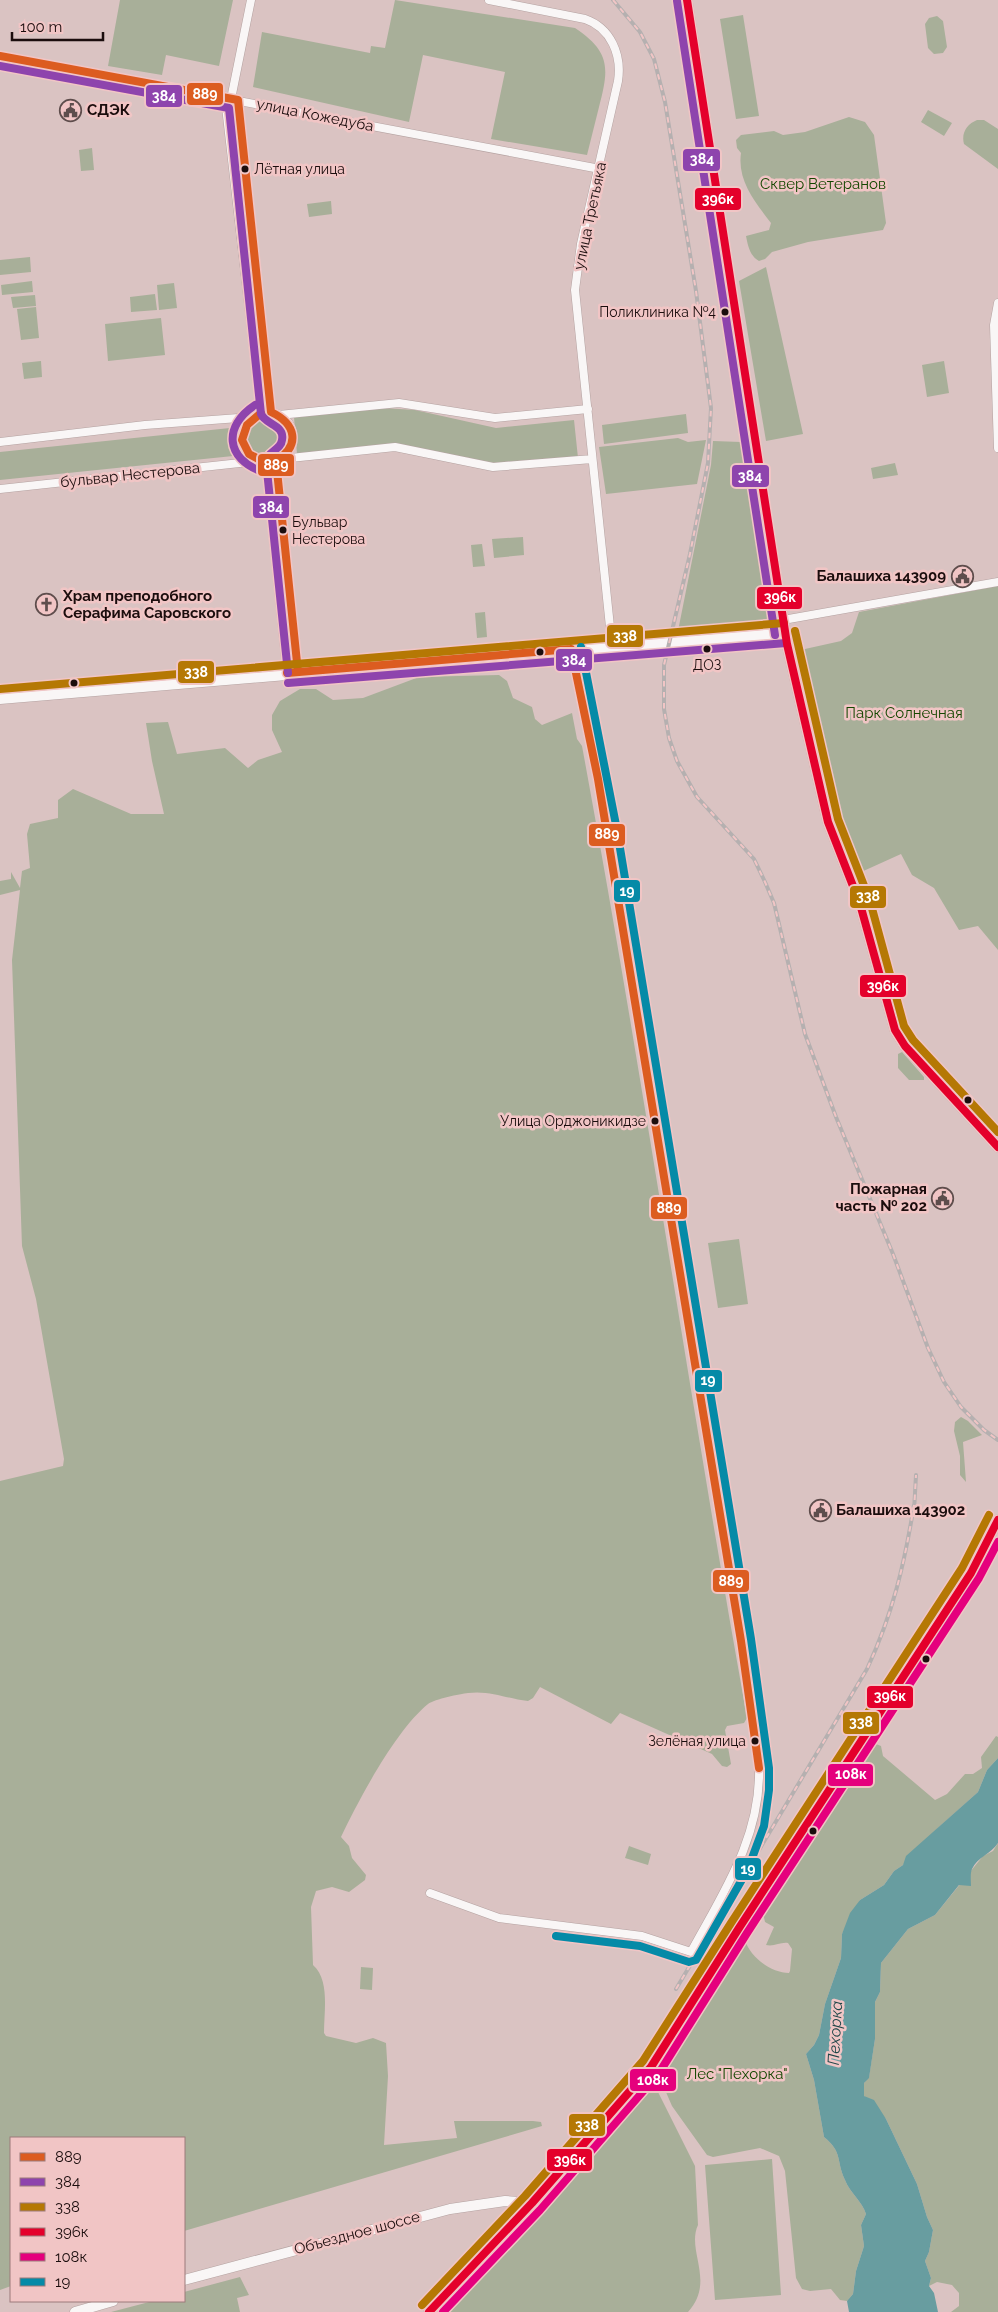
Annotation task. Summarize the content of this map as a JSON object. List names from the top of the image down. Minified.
{"streets":{"main road":["Объездное шоссе"],"street":["улица Кожедуба","улица Третьяка","бульвар Нестерова"]},"crossings":[["улица Кожедуба","улица Третьяка"]],"water":["Пехорка"],"parks":["Сквер Ветеранов","Парк Солнечная","Лес \"Пехорка\""],"places":{"public building":["СДЭК","Балашиха 143909","Пожарная часть № 202","Балашиха 143902"],"other":["Лётная улица","Поликлиника №4","Бульвар Нестерова","ДОЗ","Улица Орджоникидзе","Зелёная улица"],"church":["Храм преподобного Серафима Саровского"]},"lines":["transit line 396к","transit line 384","transit line 889","transit line 338","transit line 19","transit line 108к"],"legend":["889","384","338","396к","108к","19"],"scale_bar":"100 m"}
